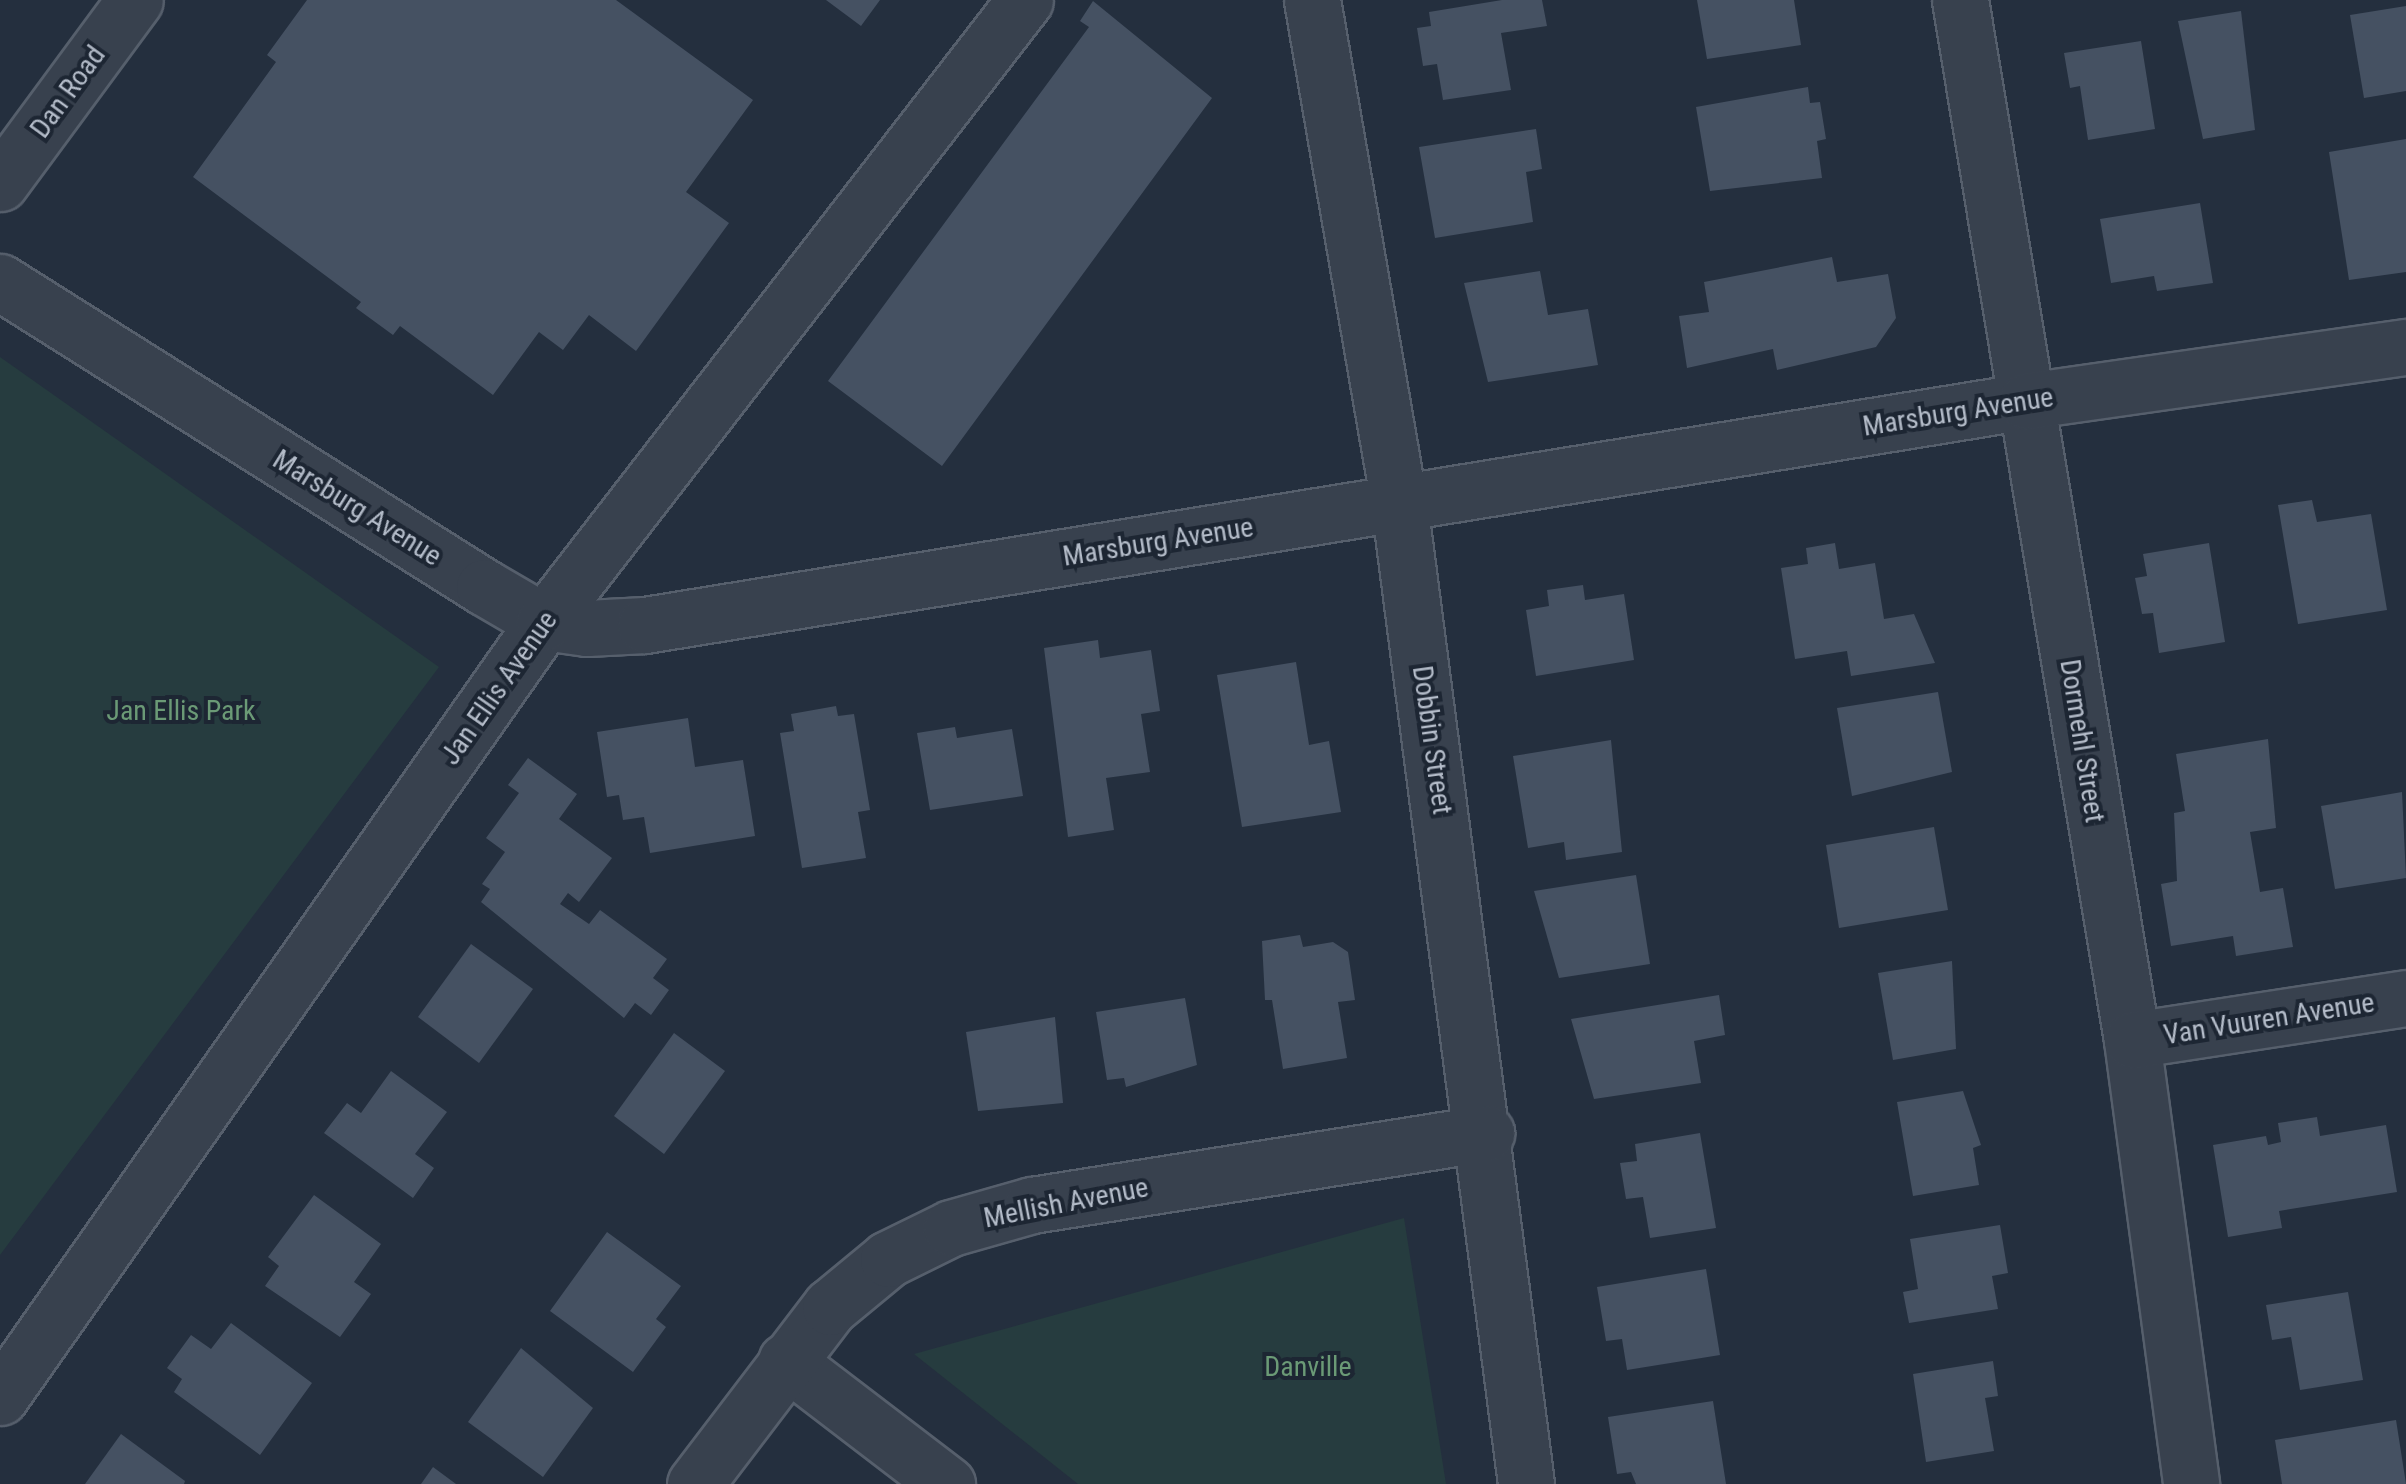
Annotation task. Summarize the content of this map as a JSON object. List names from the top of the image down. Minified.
{"streets":{"street":["Dan Road","Marsburg Avenue","Jan Ellis Avenue","Dobbin Street","Dormehl Street","Van Vuuren Avenue","Mellish Avenue"]},"crossings":[["Marsburg Avenue","Jan Ellis Avenue"],["Marsburg Avenue","Dobbin Street"],["Marsburg Avenue","Dormehl Street"],["Dobbin Street","Mellish Avenue"],["Dormehl Street","Van Vuuren Avenue"]],"parks":["Jan Ellis Park","Danville"]}
